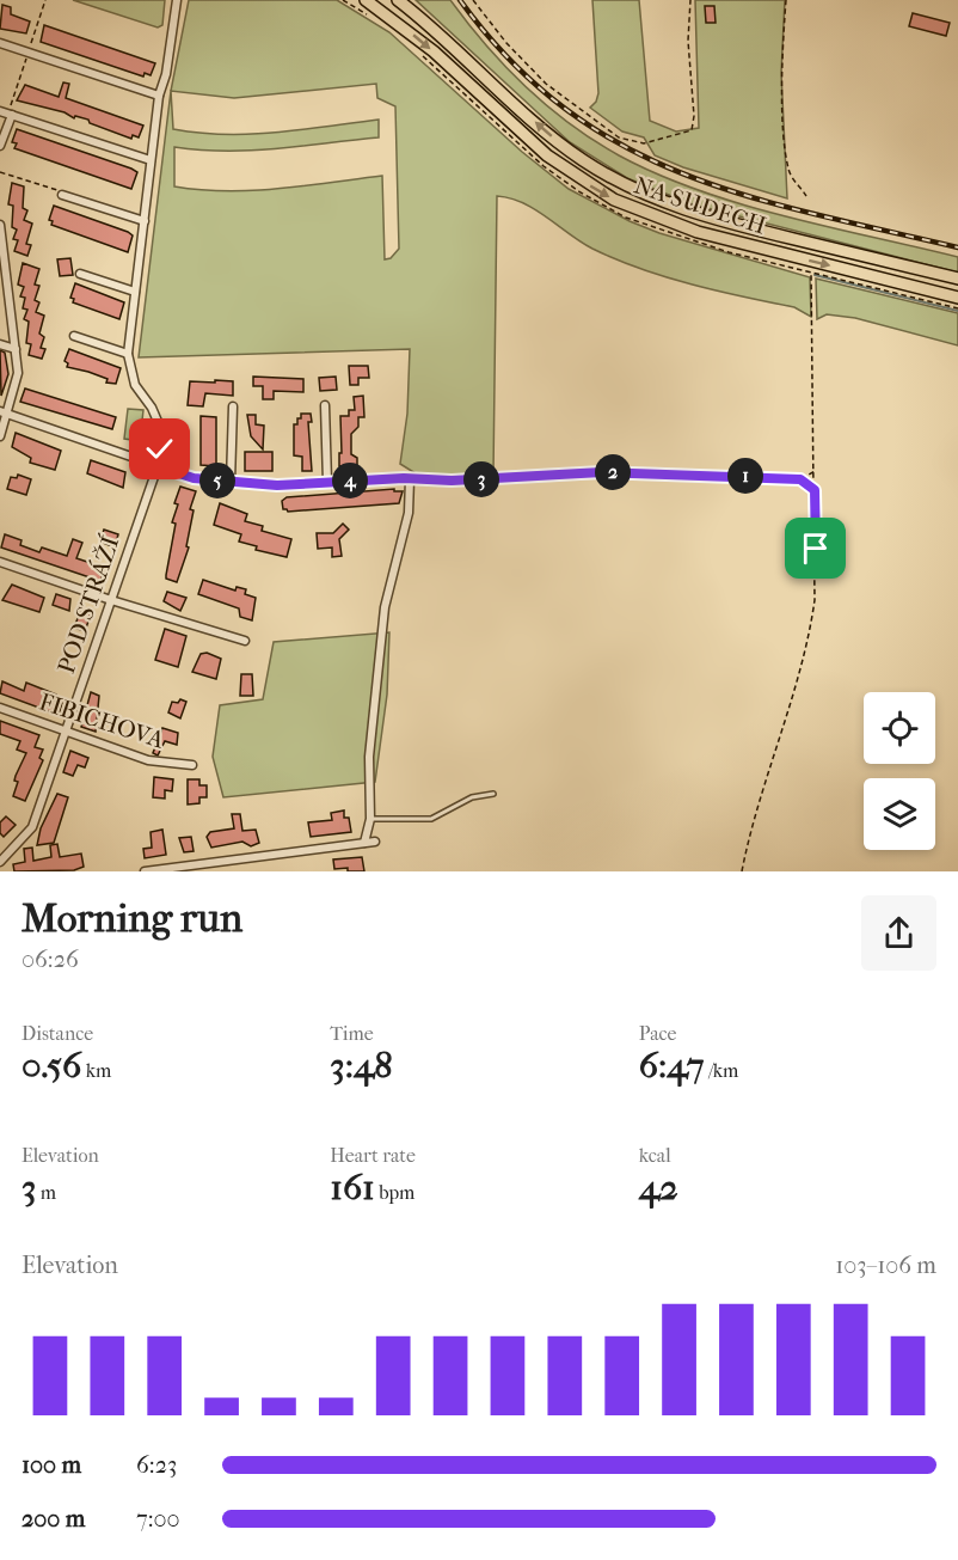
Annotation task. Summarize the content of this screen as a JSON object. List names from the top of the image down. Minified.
{"streets":{"main road":["NA SUDECH"],"street":["POD STRÁŽÍ","FIBICHOVA"]},"crossings":[["POD STRÁŽÍ","FIBICHOVA"]],"page":{"pins":["2","1","3","4","5"],"heading":["Morning run","06:26"],"stats":[["Distance","0.56 km"],["Time","3:48"],["Pace","6:47 /km"],["Elevation","3 m"],["Heart rate","161 bpm"],["kcal","42"]],"chart":["Elevation","103–106 m"],"list":[{"name":"100 m","note":"6:23"},{"name":"200 m","note":"7:00"}]}}
